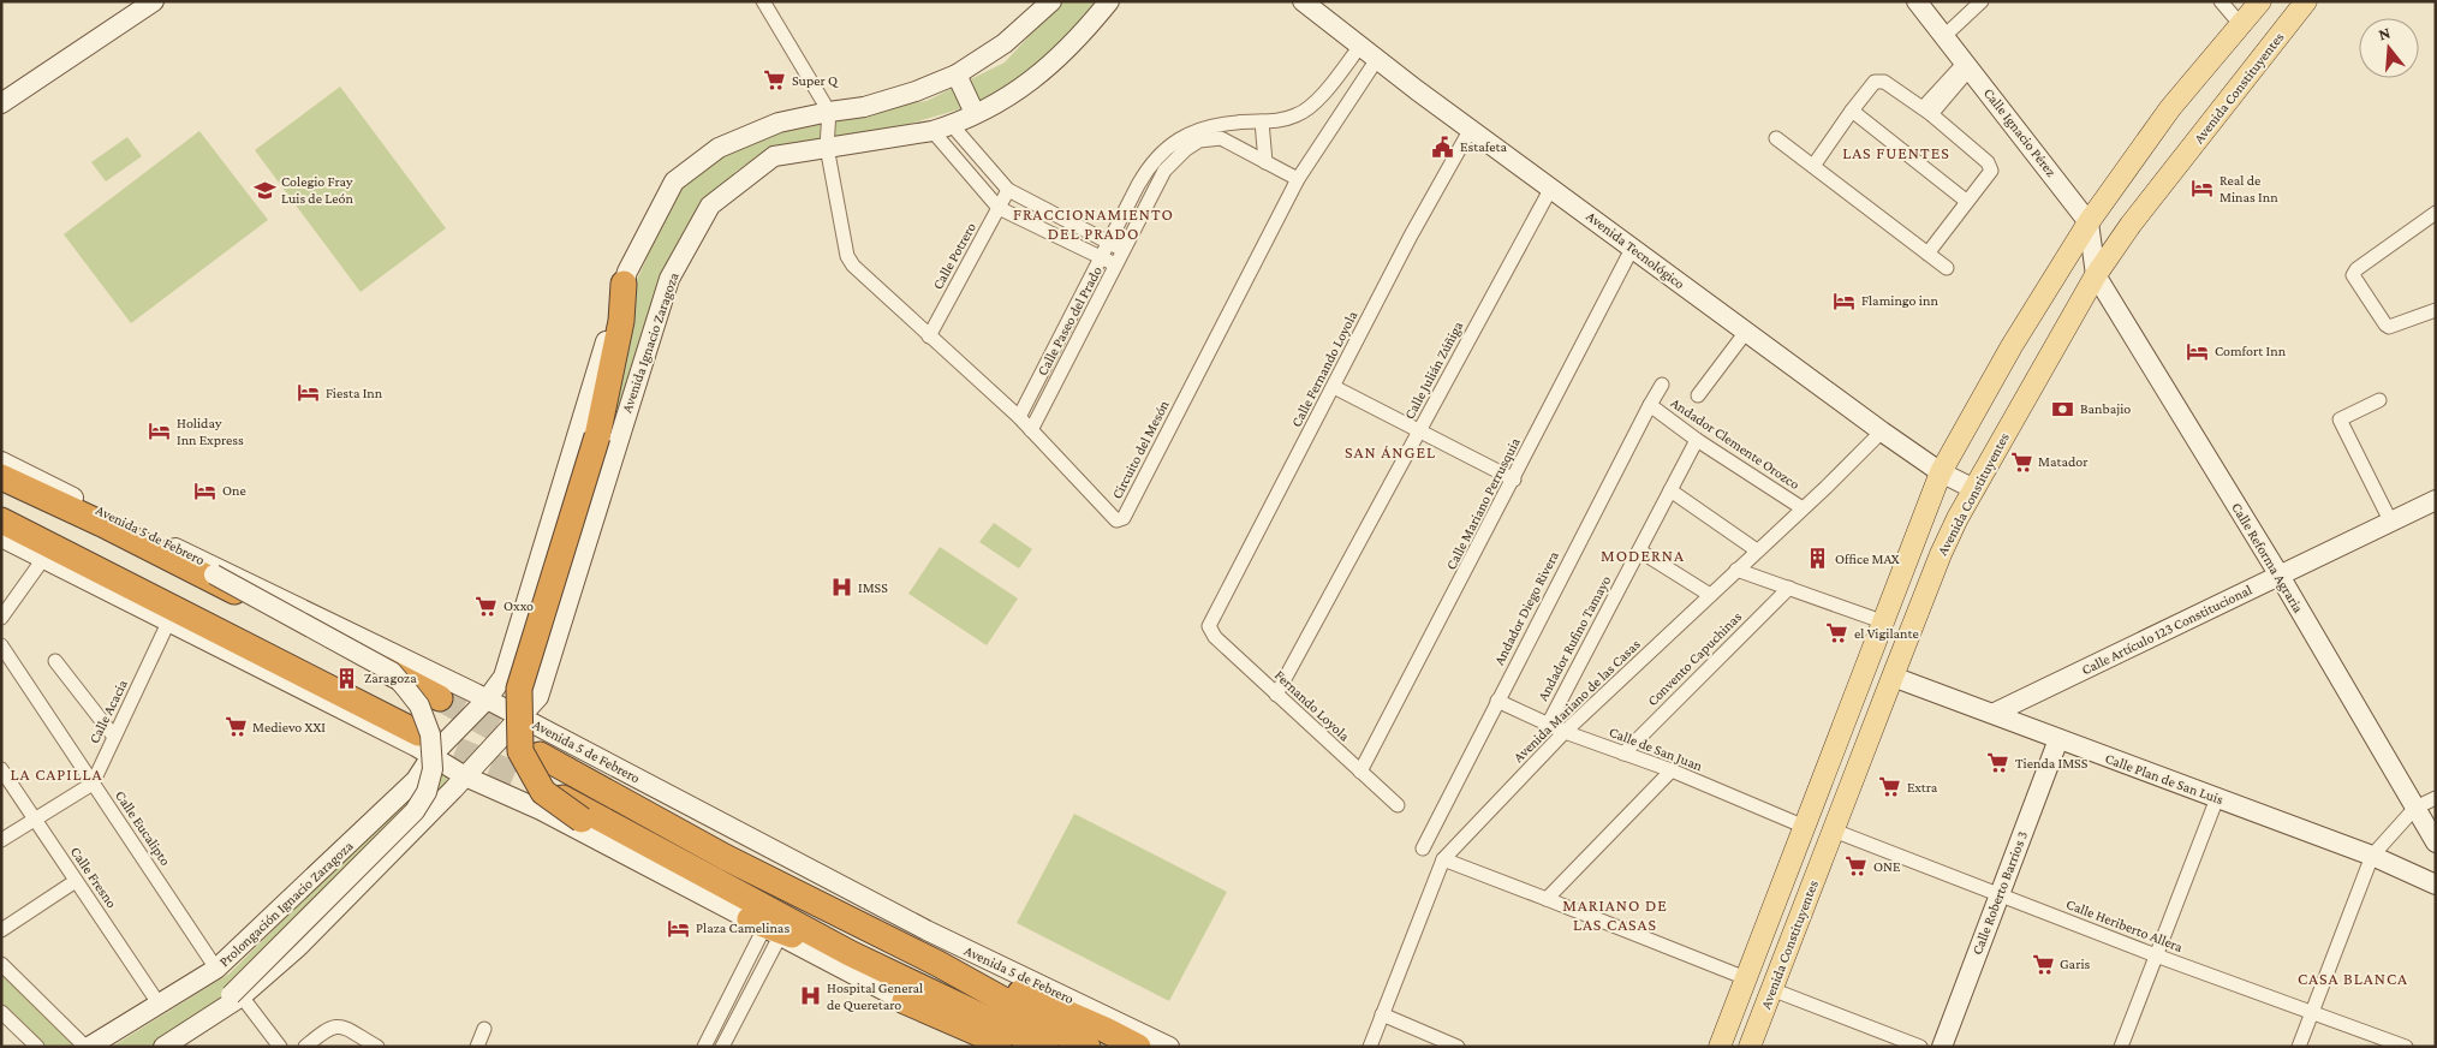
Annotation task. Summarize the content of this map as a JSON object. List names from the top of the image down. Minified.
{"streets":{"highway":["Avenida 5 de Febrero"],"main road":["Avenida Constituyentes","Calle Ignacio Pérez","Avenida Tecnológico","Avenida Ignacio Zaragoza","Calle Reforma Agraria","Calle Artículo 123 Constitucional","Calle Plan de San Luis","Calle Roberto Barrios 3","Prolongación Ignacio Zaragoza"],"street":["Calle Potrero","Calle Paseo del Prado","Calle Fernando Loyola","Calle Julián Zúñiga","Andador Clemente Orozco","Circuito del Mesón","Calle Mariano Perrusquia","Andador Diego Rivera","Andador Rufino Tamayo","Convento Capuchinas","Avenida Mariano de las Casas","Fernando Loyola","Calle Acacia","Calle de San Juan","Calle Eucalipto","Calle Fresno","Calle Heriberto Allera"]},"crossings":[["Avenida Constituyentes","Calle Ignacio Pérez"],["Avenida Constituyentes","Avenida Tecnológico"],["Avenida Constituyentes","Calle Reforma Agraria"],["Avenida Constituyentes","Calle de San Juan"],["Avenida Constituyentes","Calle Plan de San Luis"],["Avenida Constituyentes","Calle Heriberto Allera"],["Calle Ignacio Pérez","Calle Reforma Agraria"],["Avenida Tecnológico","Calle Paseo del Prado"],["Avenida Tecnológico","Calle Fernando Loyola"],["Avenida Tecnológico","Calle Julián Zúñiga"],["Avenida Tecnológico","Circuito del Mesón"],["Avenida Tecnológico","Calle Mariano Perrusquia"],["Avenida Tecnológico","Avenida Mariano de las Casas"],["Calle Potrero","Circuito del Mesón"],["Calle Paseo del Prado","Circuito del Mesón"],["Avenida Ignacio Zaragoza","Circuito del Mesón"],["Avenida Ignacio Zaragoza","Avenida 5 de Febrero"],["Calle Fernando Loyola","Fernando Loyola"],["Calle Julián Zúñiga","Fernando Loyola"],["Andador Clemente Orozco","Andador Diego Rivera"],["Andador Clemente Orozco","Andador Rufino Tamayo"],["Andador Clemente Orozco","Avenida Mariano de las Casas"],["Calle Mariano Perrusquia","Fernando Loyola"],["Avenida 5 de Febrero","Prolongación Ignacio Zaragoza"],["Calle Reforma Agraria","Calle Artículo 123 Constitucional"],["Andador Diego Rivera","Calle de San Juan"],["Calle Artículo 123 Constitucional","Calle Plan de San Luis"],["Andador Rufino Tamayo","Calle de San Juan"],["Convento Capuchinas","Calle de San Juan"],["Avenida Mariano de las Casas","Calle de San Juan"],["Calle Acacia","Calle Eucalipto"],["Calle Plan de San Luis","Calle Roberto Barrios 3"],["Calle Eucalipto","Prolongación Ignacio Zaragoza"],["Calle Fresno","Prolongación Ignacio Zaragoza"],["Calle Roberto Barrios 3","Calle Heriberto Allera"]],"districts":["LAS FUENTES","FRACCIONAMIENTO DEL PRADO","SAN ÁNGEL","MODERNA","LA CAPILLA","MARIANO DE LAS CASAS","CASA BLANCA"],"places":{"supermarket":["Super Q","Matador","Oxxo","el Vigilante","Medievo XXI","Tienda IMSS","Extra","ONE","Garis"],"public building":["Estafeta"],"hotel":["Real de Minas Inn","Flamingo inn","Comfort Inn","Fiesta Inn","Holiday Inn Express","One","Plaza Camelinas"],"school or university":["Colegio Fray Luis de León"],"bank":["Banbajio"],"building":["Office MAX","Zaragoza"],"hospital":["IMSS","Hospital General de Queretaro"]},"north":"top"}
